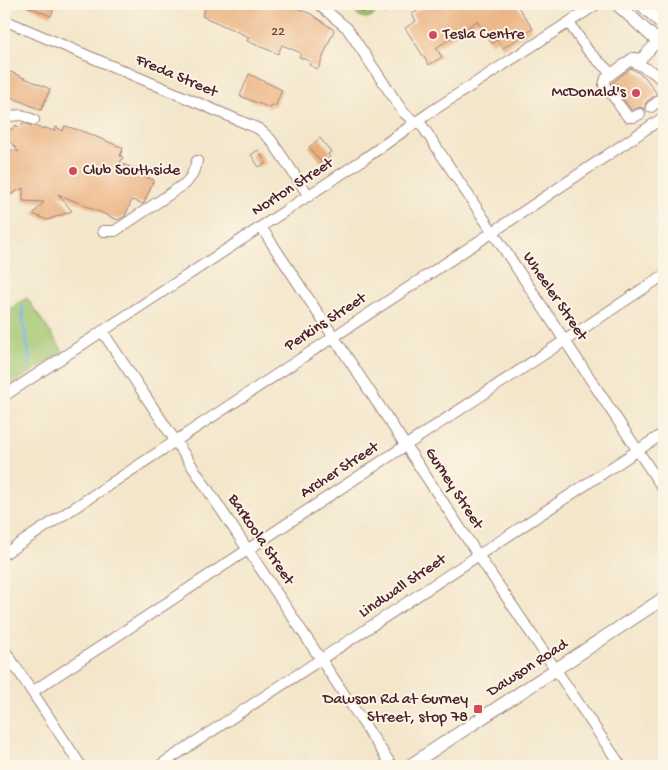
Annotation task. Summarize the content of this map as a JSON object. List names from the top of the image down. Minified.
{"streets":{"main road":["Dawson Road"],"street":["Freda Street","Norton Street","Wheeler Street","Perkins Street","Archer Street","Gurney Street","Barkoola Street","Lindwall Street"]},"crossings":[["Freda Street","Norton Street"],["Norton Street","Wheeler Street"],["Norton Street","Gurney Street"],["Norton Street","Barkoola Street"],["Wheeler Street","Perkins Street"],["Wheeler Street","Archer Street"],["Wheeler Street","Lindwall Street"],["Perkins Street","Gurney Street"],["Perkins Street","Barkoola Street"],["Archer Street","Gurney Street"],["Archer Street","Barkoola Street"],["Gurney Street","Lindwall Street"],["Gurney Street","Dawson Road"],["Barkoola Street","Lindwall Street"]],"places":{"other":["Tesla Centre","McDonald's","Club Southside"],"transit":["Dawson Rd at Gurney Street, stop 78"]},"house_numbers":["22"]}
